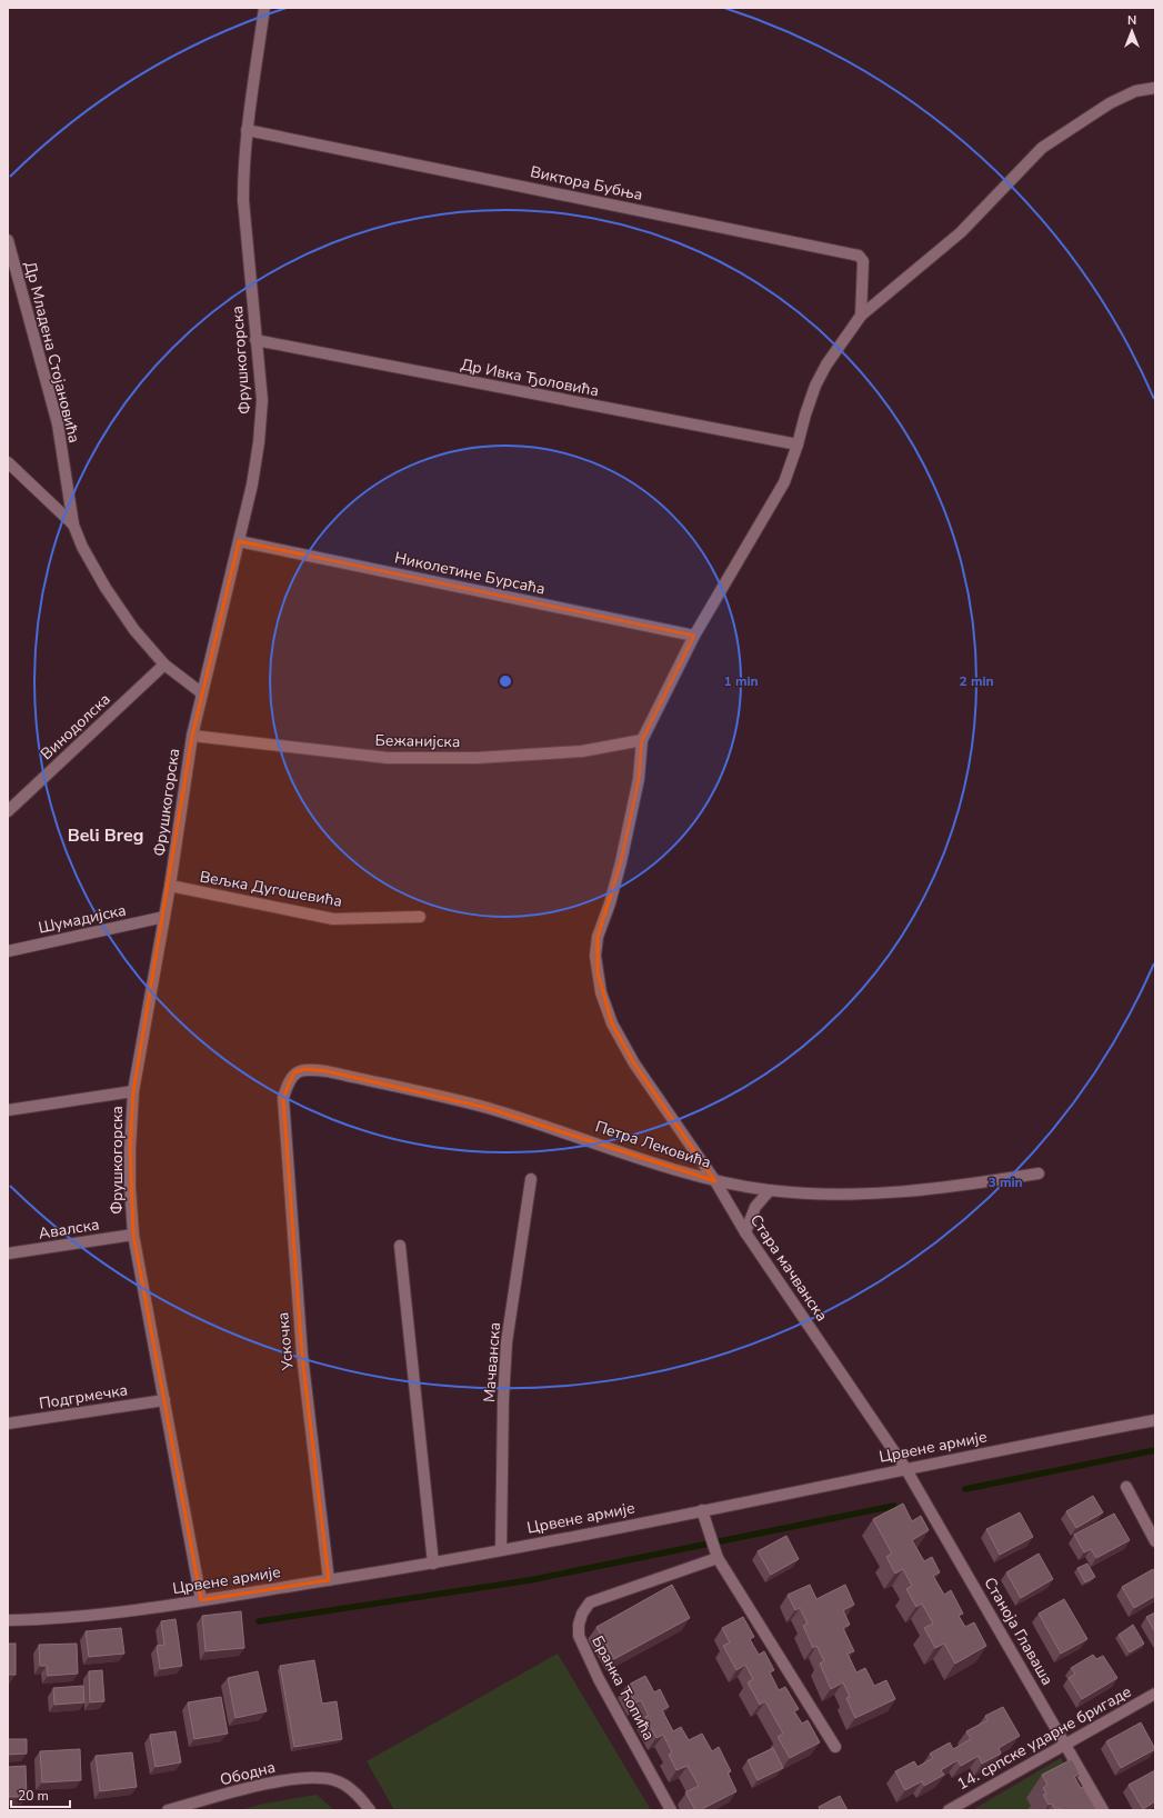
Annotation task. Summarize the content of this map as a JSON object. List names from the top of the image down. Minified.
{"streets":{"street":["Виктора Бубња","Др Младена Стојановића","Фрушкогорска","Др Ивка Ђоловића","Николетине Бурсаћа","Винодолска","Бежанијска","Вељка Дугошевића","Шумадијска","Петра Лековића","Авалска","Стара мачванска","Ускочка","Мачванска","Подгрмечка","Црвене армије","Станоја Главаша","Бранка Ћопића","14. српске ударне бригаде","Ободна"]},"crossings":[["Виктора Бубња","Фрушкогорска"],["Др Младена Стојановића","Фрушкогорска"],["Др Младена Стојановића","Винодолска"],["Фрушкогорска","Др Ивка Ђоловића"],["Фрушкогорска","Николетине Бурсаћа"],["Фрушкогорска","Бежанијска"],["Фрушкогорска","Вељка Дугошевића"],["Фрушкогорска","Шумадијска"],["Фрушкогорска","Авалска"],["Фрушкогорска","Подгрмечка"],["Фрушкогорска","Црвене армије"],["Бежанијска","Стара мачванска"],["Петра Лековића","Стара мачванска"],["Петра Лековића","Ускочка"],["Стара мачванска","Црвене армије"],["Стара мачванска","Станоја Главаша"],["Ускочка","Црвене армије"],["Мачванска","Црвене армије"],["Црвене армије","Станоја Главаша"],["Станоја Главаша","14. српске ударне бригаде"]],"districts":["Beli Breg"],"scale_bar":"20 m","north":"top","rings":["1 min","2 min","3 min"]}
